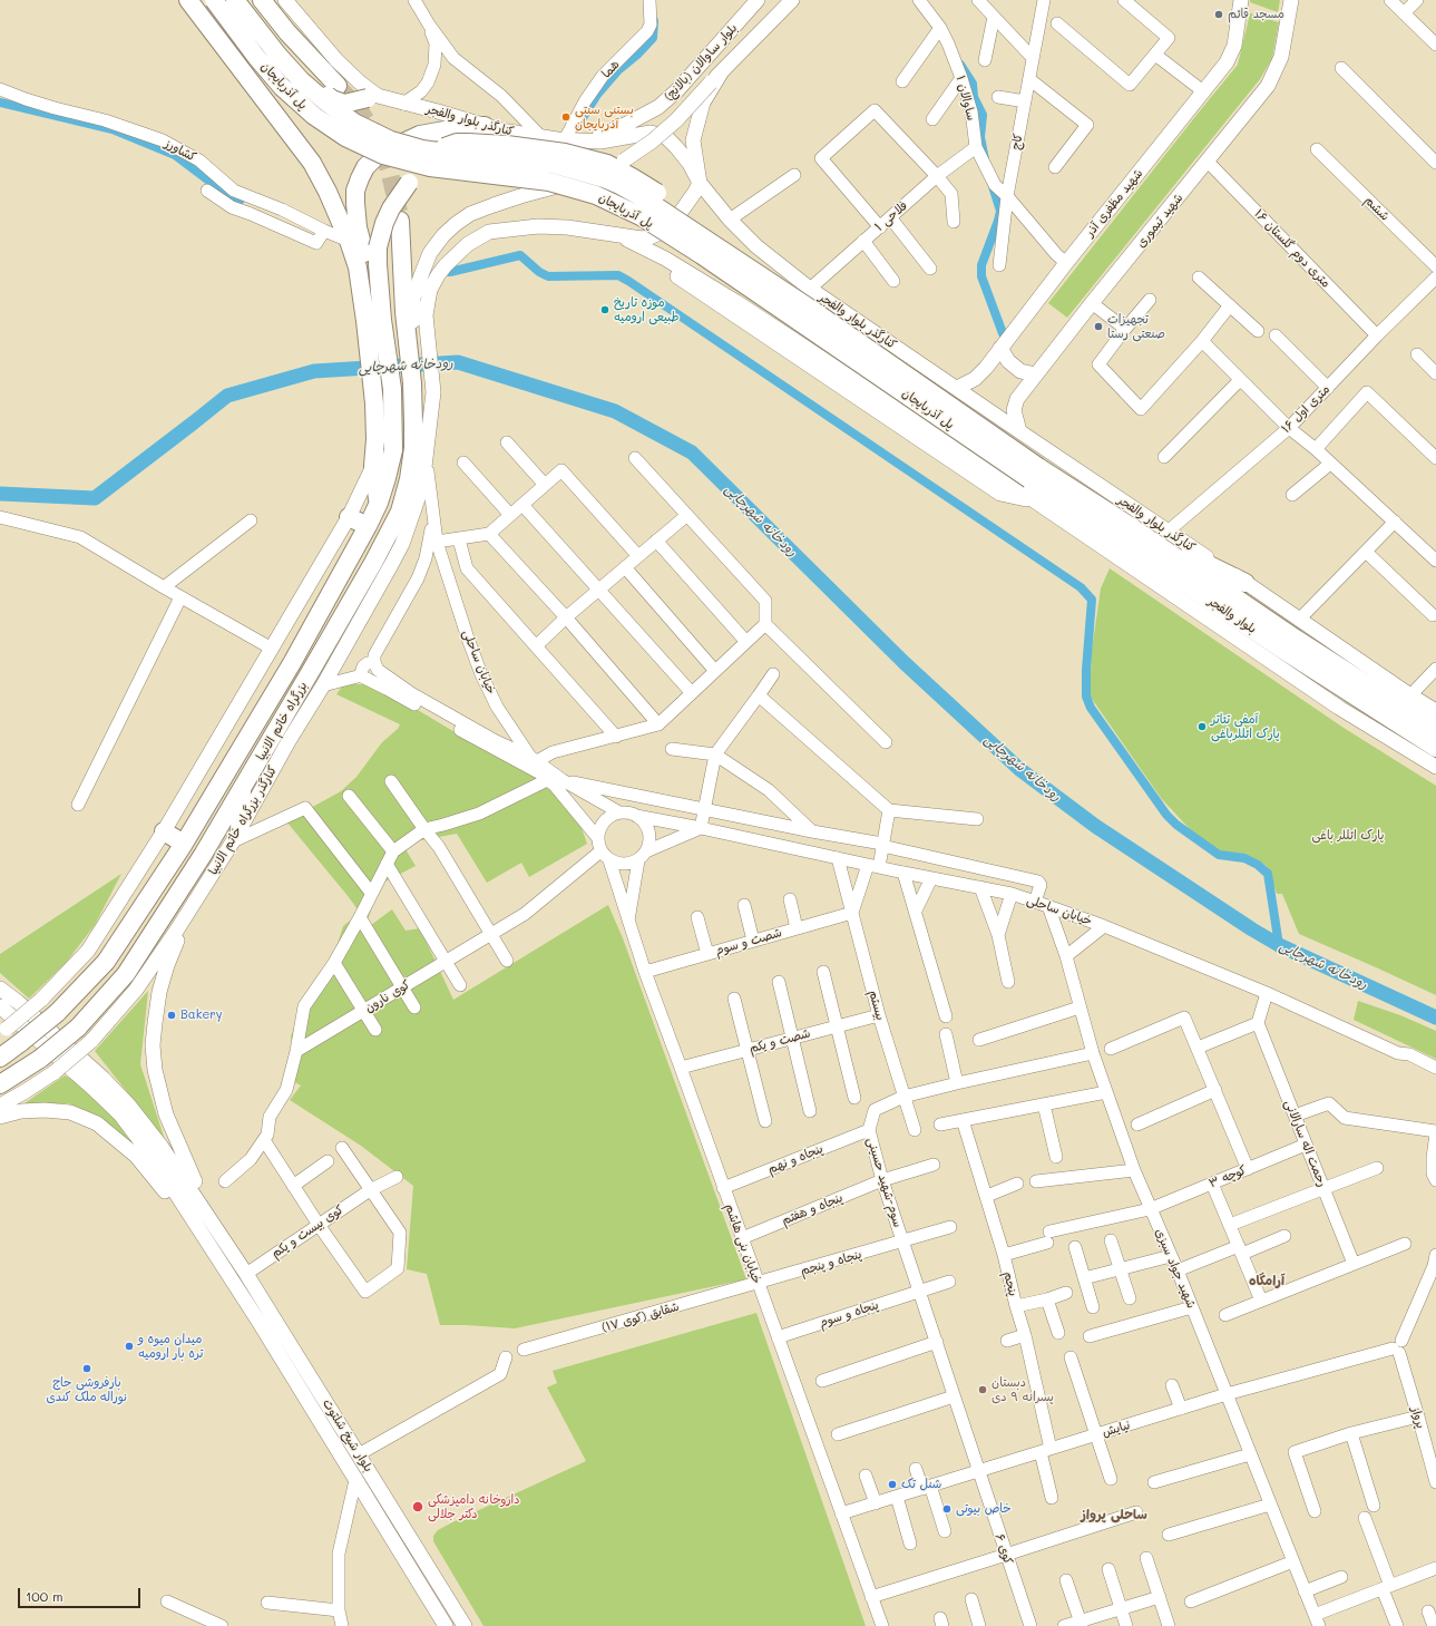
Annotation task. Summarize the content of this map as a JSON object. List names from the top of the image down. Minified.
{"streets":{"highway":["پل آذربایجان","بلوار والفجر","بزرگراه خاتم الانبیا"],"main road":["بلوار ساوالان (بالانج)","کنارگذر بلوار والفجر","شهید مظفری آذر","شهید تیموری","کنارگذر بزرگراه خاتم الانبیا","بلوار شیخ شلتوت"],"street":["هما","ساوالان ۱","کاج","کشاورز","ششم","فلاحی ۱","۱۶ متری دوم گلستان","۱۶ متری اول","خیابان ساحلی","شصت و سوم","کوی نارون","بیستم","شصت و یکم","رحمت اله سارالانی","پنجاه و نهم","کوچه ۳","سوم-شهید حسینی","پنجاه و هفتم","کوی بیست و یکم","خیابان بنی هاشم","پنجاه و پنجم","شهید جواد سبزی","پنجم","پنجاه و سوم","شقایق (کوی ۱۷)","پرواز","نیایش","کوی ۶"]},"crossings":[["بلوار ساوالان (بالانج)","کنارگذر بلوار والفجر"],["بلوار ساوالان (بالانج)","بزرگراه خاتم الانبیا"],["هما","کنارگذر بلوار والفجر"],["پل آذربایجان","بلوار والفجر"],["ساوالان ۱","کاج"],["ساوالان ۱","فلاحی ۱"],["کنارگذر بلوار والفجر","شهید مظفری آذر"],["کنارگذر بلوار والفجر","فلاحی ۱"],["کنارگذر بلوار والفجر","شهید تیموری"],["کنارگذر بلوار والفجر","۱۶ متری اول"],["شهید تیموری","۱۶ متری دوم گلستان"],["۱۶ متری دوم گلستان","۱۶ متری اول"],["خیابان ساحلی","کنارگذر بزرگراه خاتم الانبیا"],["خیابان ساحلی","کوی نارون"],["خیابان ساحلی","بیستم"],["خیابان ساحلی","خیابان بنی هاشم"],["خیابان ساحلی","شهید جواد سبزی"],["بزرگراه خاتم الانبیا","کنارگذر بزرگراه خاتم الانبیا"],["شصت و سوم","بیستم"],["شصت و سوم","خیابان بنی هاشم"],["کوی نارون","خیابان بنی هاشم"],["بیستم","شصت و یکم"],["بیستم","سوم-شهید حسینی"],["شصت و یکم","خیابان بنی هاشم"],["رحمت اله سارالانی","کوچه ۳"],["پنجاه و نهم","سوم-شهید حسینی"],["پنجاه و نهم","خیابان بنی هاشم"],["کوچه ۳","شهید جواد سبزی"],["کوچه ۳","پنجم"],["سوم-شهید حسینی","پنجاه و هفتم"],["سوم-شهید حسینی","پنجاه و پنجم"],["سوم-شهید حسینی","شهید جواد سبزی"],["سوم-شهید حسینی","پنجاه و سوم"],["سوم-شهید حسینی","نیایش"],["سوم-شهید حسینی","کوی ۶"],["پنجاه و هفتم","خیابان بنی هاشم"],["کوی بیست و یکم","بلوار شیخ شلتوت"],["خیابان بنی هاشم","پنجاه و پنجم"],["خیابان بنی هاشم","پنجاه و سوم"],["خیابان بنی هاشم","شقایق (کوی ۱۷)"],["خیابان بنی هاشم","نیایش"],["پنجاه و پنجم","شقایق (کوی ۱۷)"],["شهید جواد سبزی","نیایش"],["پنجم","نیایش"],["پرواز","نیایش"],["نیایش","کوی ۶"]],"districts":["آرامگاه","ساحلی پرواز"],"water":["رودخانه شهرچایی"],"parks":["پارک ائللر باغی"],"places":["مسجد قائم","بستنی سنتی آذربایجان","موزه تاریخ طبیعی ارومیه","تجهیزات صنعتی رستا","آمفی تئاتر پارک ائللرباغی","Bakery","میدان میوه و تره بار ارومیه","بارفروشی حاج نوراله ملک کندی","دبستان پسرانه ۹ دی","شنل تک","داروخانه دامپزشکی دکتر جلالی","خاص بیوتی"],"scale_bar":"100 m"}
